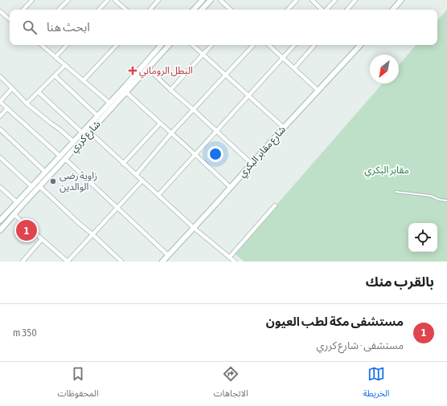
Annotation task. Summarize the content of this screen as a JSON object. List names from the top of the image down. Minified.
{"streets":{"main road":["شارع كرري","شارع مقابر البكري"]},"parks":["مقابر البكري"],"places":{"health":["البطل الروماني"],"other":["زاوية رضى الوالدين"]},"north":"bottom left","page":{"search":"ابحث هنا","pins":"1","heading":"بالقرب منك","list":[{"mark":"1","name":"مستشفى مكة لطب العيون","note":"مستشفى · شارع كرري","value":"350 m"}],"nav":["الخريطة","الاتجاهات","المحفوظات"]}}
